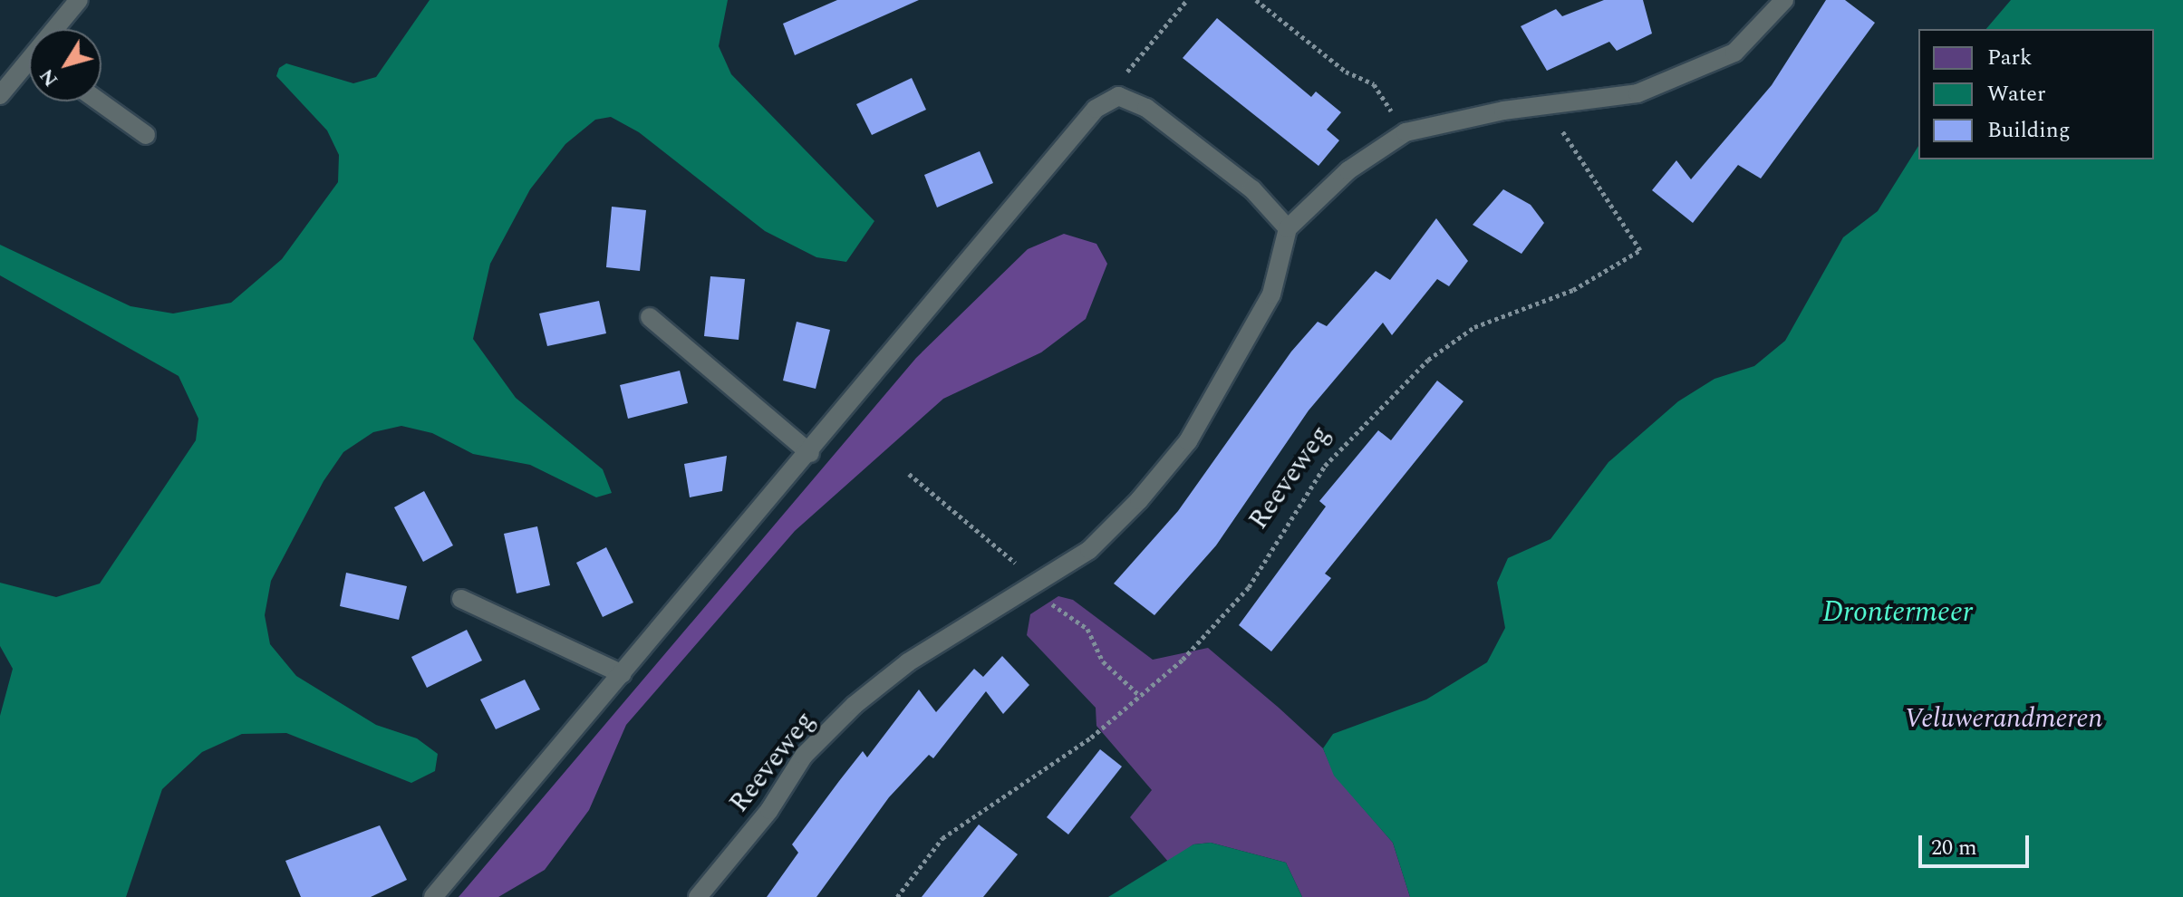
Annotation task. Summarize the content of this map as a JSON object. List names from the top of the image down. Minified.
{"streets":{"lane":["Reeveweg"]},"water":["Drontermeer"],"parks":["Veluwerandmeren"],"legend":["Park","Water","Building"],"scale_bar":"20 m","north":"bottom left"}
